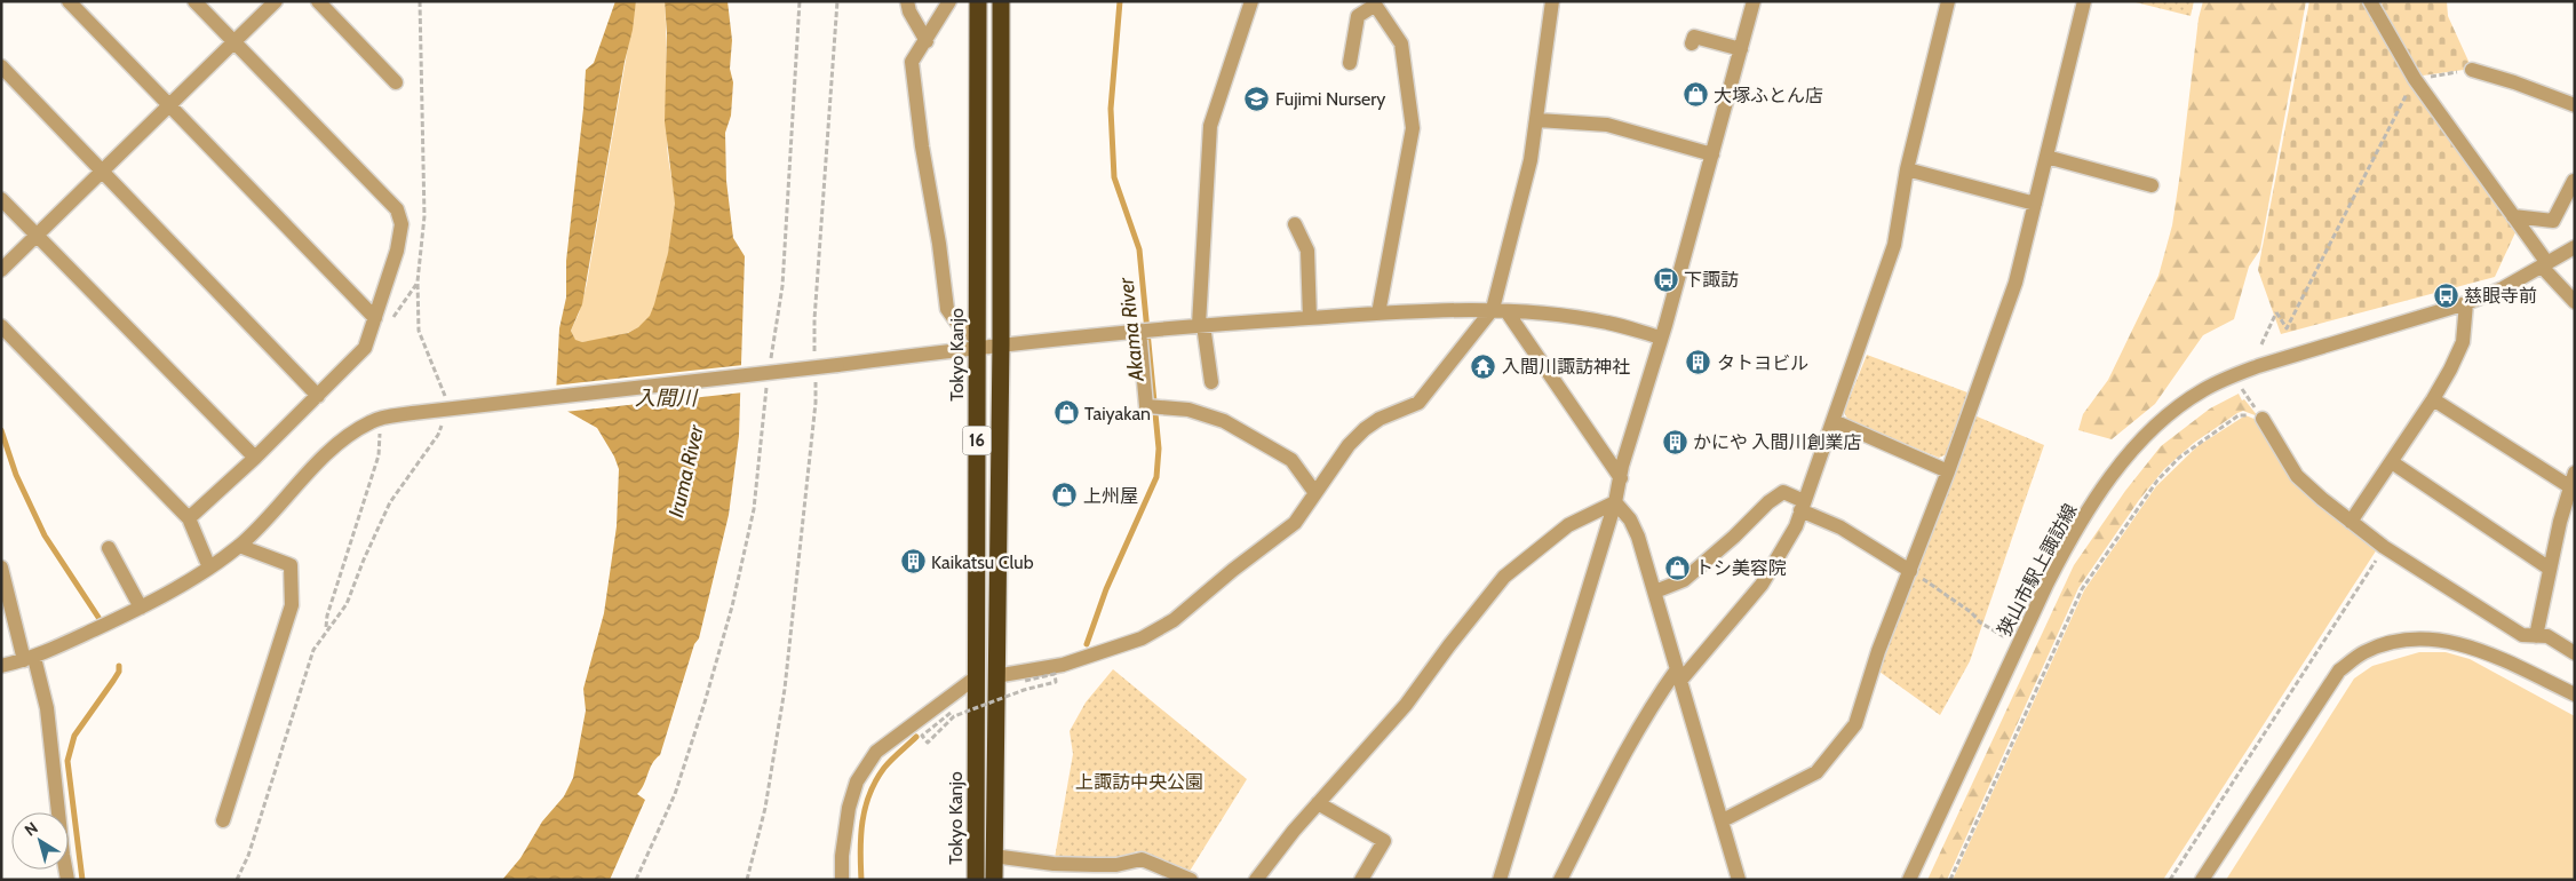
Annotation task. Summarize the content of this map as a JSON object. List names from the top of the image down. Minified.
{"streets":{"highway":["Tokyo Kanjo","16"],"street":["狭山市駅上諏訪線"]},"water":["Akama River","入間川","Iruma River"],"parks":["上諏訪中央公園"],"places":{"shop":["大塚ふとん店","Taiyakan","上州屋","トシ美容院"],"school or university":["Fujimi Nursery"],"bus stop":["下諏訪","慈眼寺前"],"building":["タトヨビル","かにや 入間川創業店","Kaikatsu Club"],"temple":["入間川諏訪神社"]},"north":"top left"}
